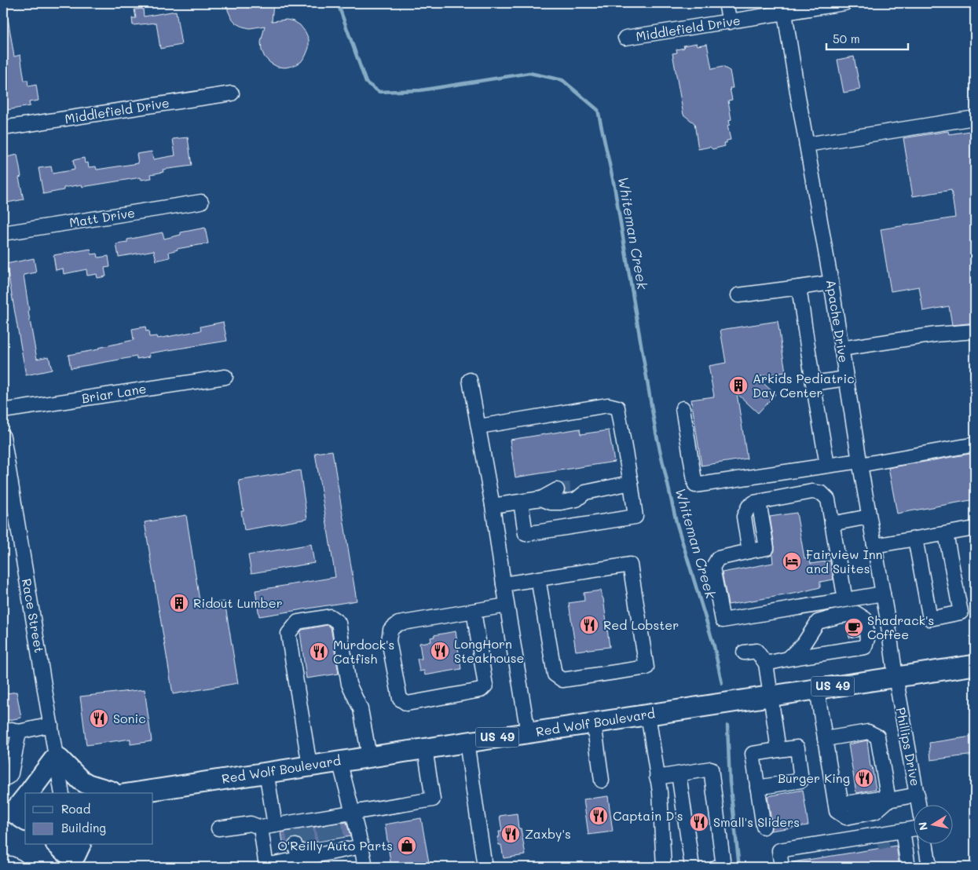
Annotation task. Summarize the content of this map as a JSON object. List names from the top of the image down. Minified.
{"streets":{"highway":["US 49","Red Wolf Boulevard"],"street":["Middlefield Drive","Matt Drive","Apache Drive","Briar Lane","Race Street","Phillips Drive"]},"crossings":[["Middlefield Drive","Apache Drive"],["Apache Drive","Red Wolf Boulevard"],["Apache Drive","Phillips Drive"],["Red Wolf Boulevard","Phillips Drive"]],"water":["Whiteman Creek"],"places":{"building":["Arkids Pediatric Day Center","Ridout Lumber"],"hotel":["Fairview Inn and Suites"],"restaurant":["Red Lobster","LongHorn Steakhouse","Murdock's Catfish","Sonic","Burger King","Captain D's","Small's Sliders","Zaxby's"],"cafe":["Shadrack's Coffee"],"shop":["O'Reilly Auto Parts"]},"legend":["Road","Building"],"scale_bar":"50 m","north":"left"}
